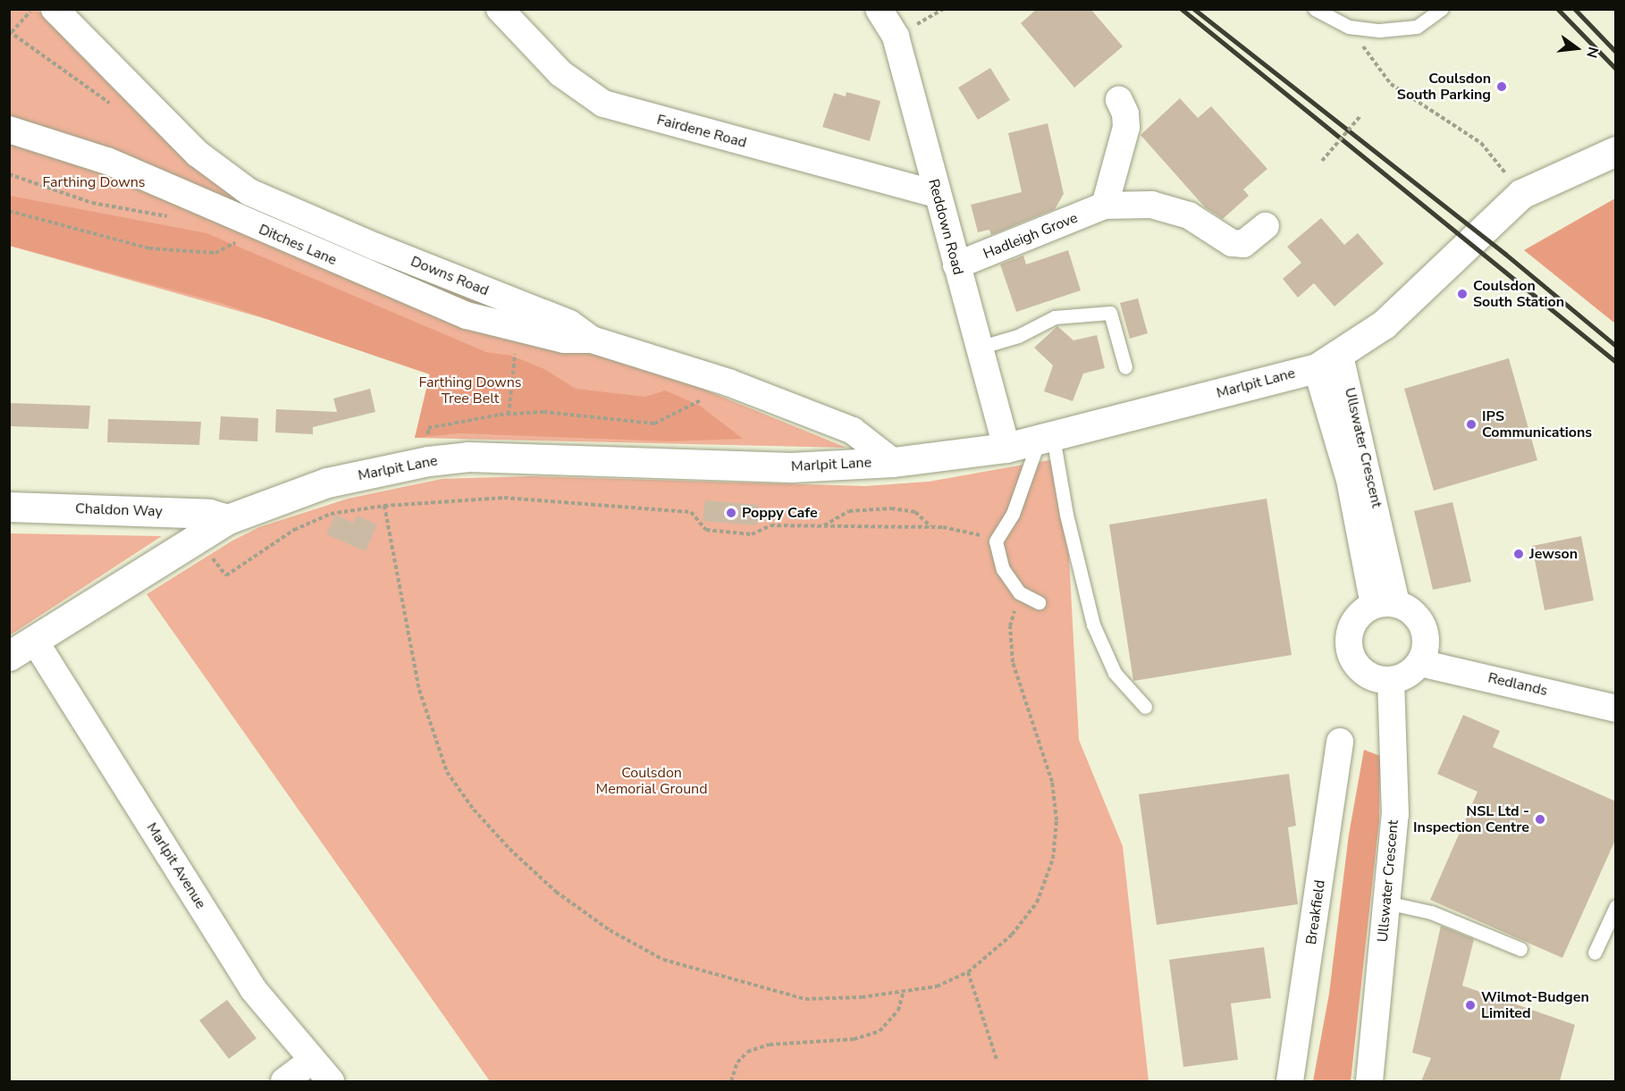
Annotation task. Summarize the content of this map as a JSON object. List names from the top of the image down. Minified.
{"streets":{"main road":["Marlpit Lane","Chaldon Way"],"street":["Fairdene Road","Reddown Road","Hadleigh Grove","Ditches Lane","Downs Road","Ullswater Crescent","Redlands","Marlpit Avenue","Breakfield"]},"crossings":[["Fairdene Road","Reddown Road"],["Reddown Road","Hadleigh Grove"],["Reddown Road","Marlpit Lane"],["Ditches Lane","Downs Road"],["Downs Road","Marlpit Lane"],["Marlpit Lane","Ullswater Crescent"],["Marlpit Lane","Chaldon Way"],["Marlpit Lane","Marlpit Avenue"],["Ullswater Crescent","Redlands"]],"parks":["Farthing Downs","Farthing Downs Tree Belt","Coulsdon Memorial Ground"],"places":["Coulsdon South Parking","Coulsdon South Station","IPS Communications","Poppy Cafe","Jewson","NSL Ltd - Inspection Centre","Wilmot-Budgen Limited"],"north":"right"}
